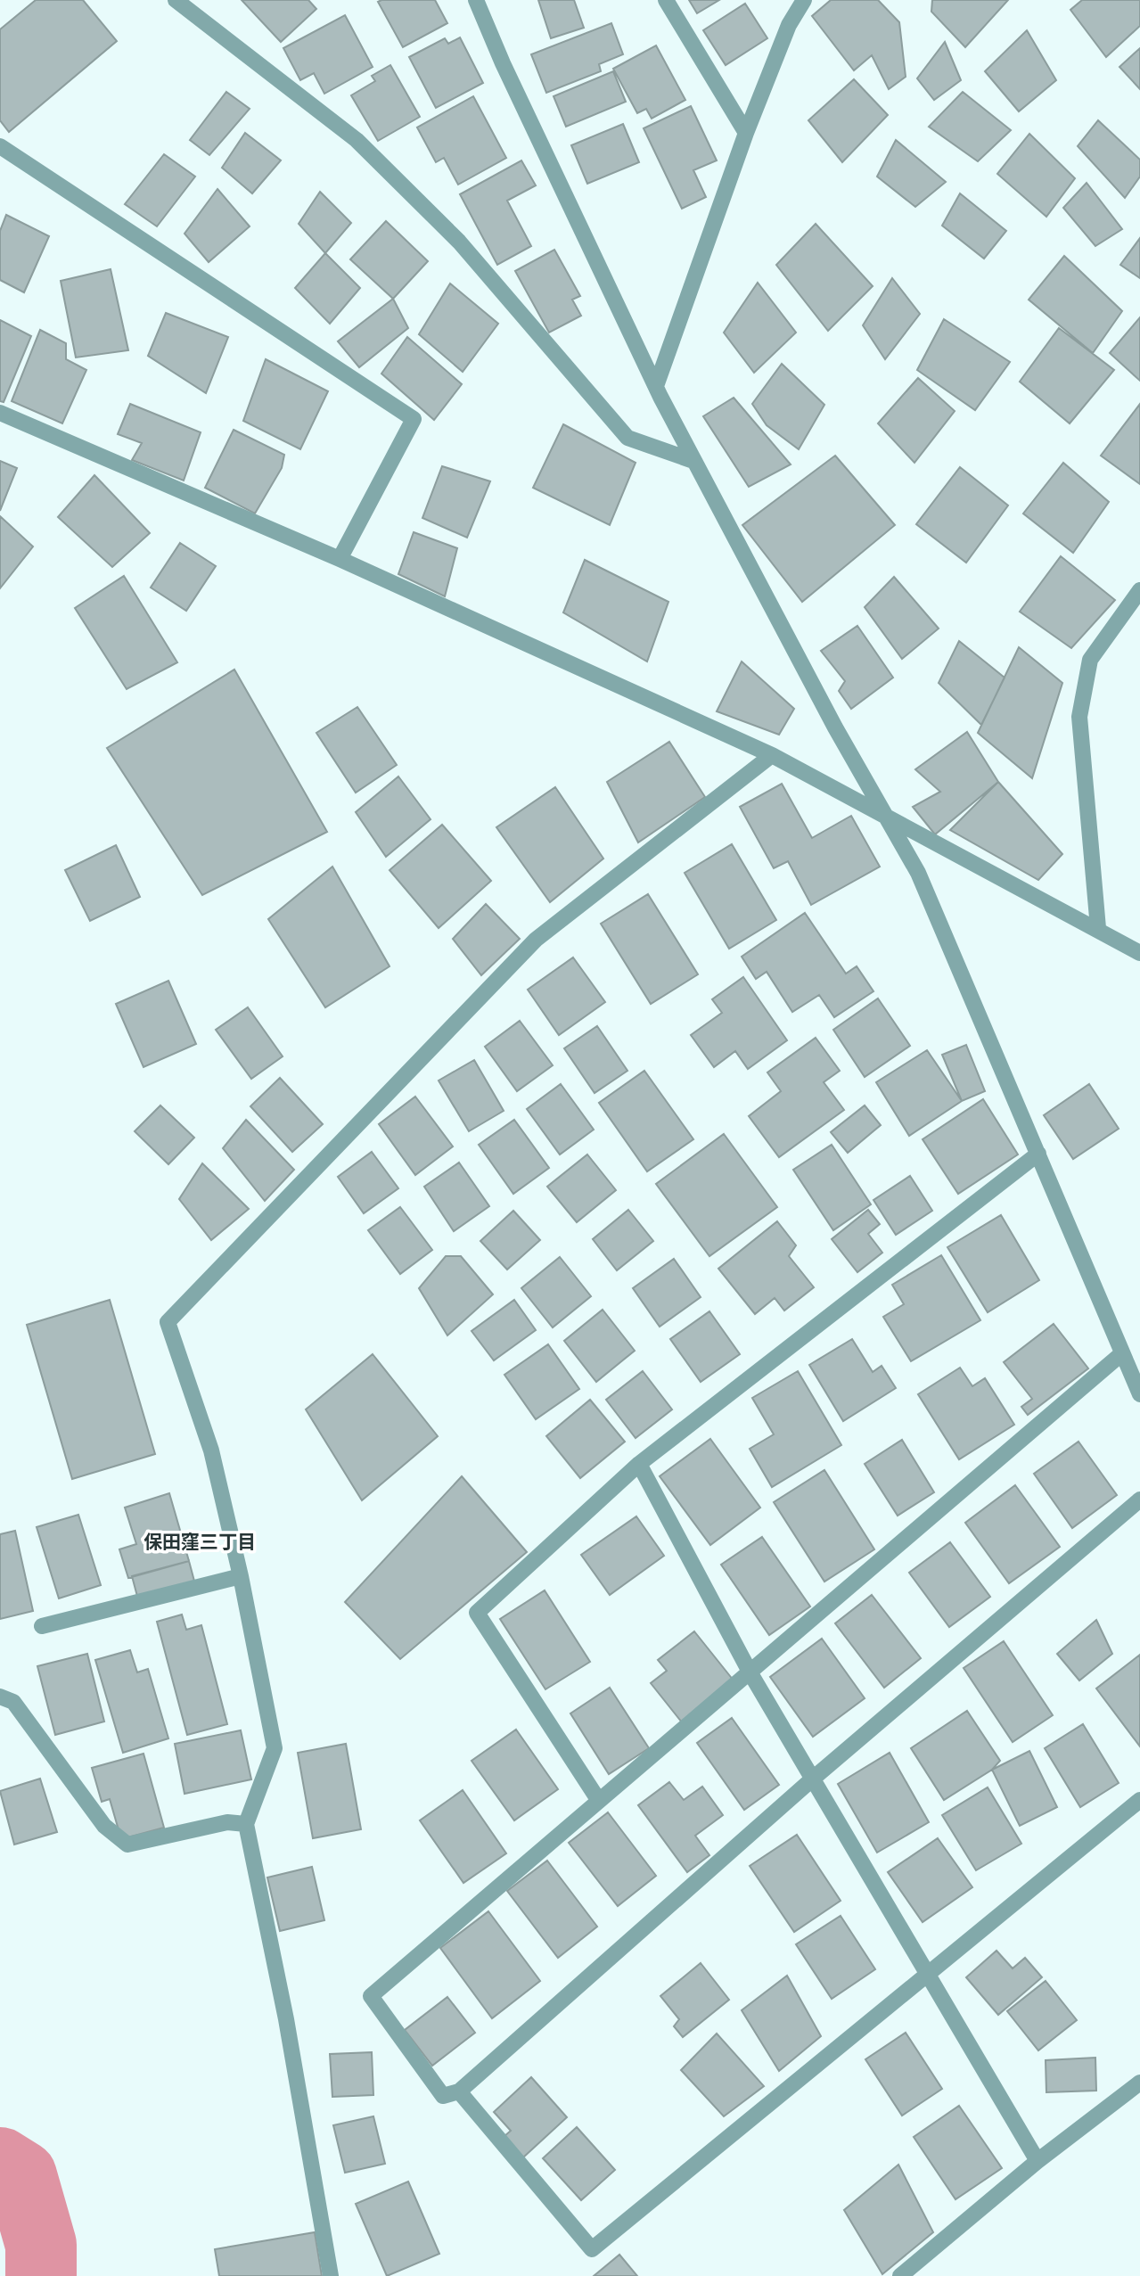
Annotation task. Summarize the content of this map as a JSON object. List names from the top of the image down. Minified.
{"districts":["保田窪三丁目"]}
